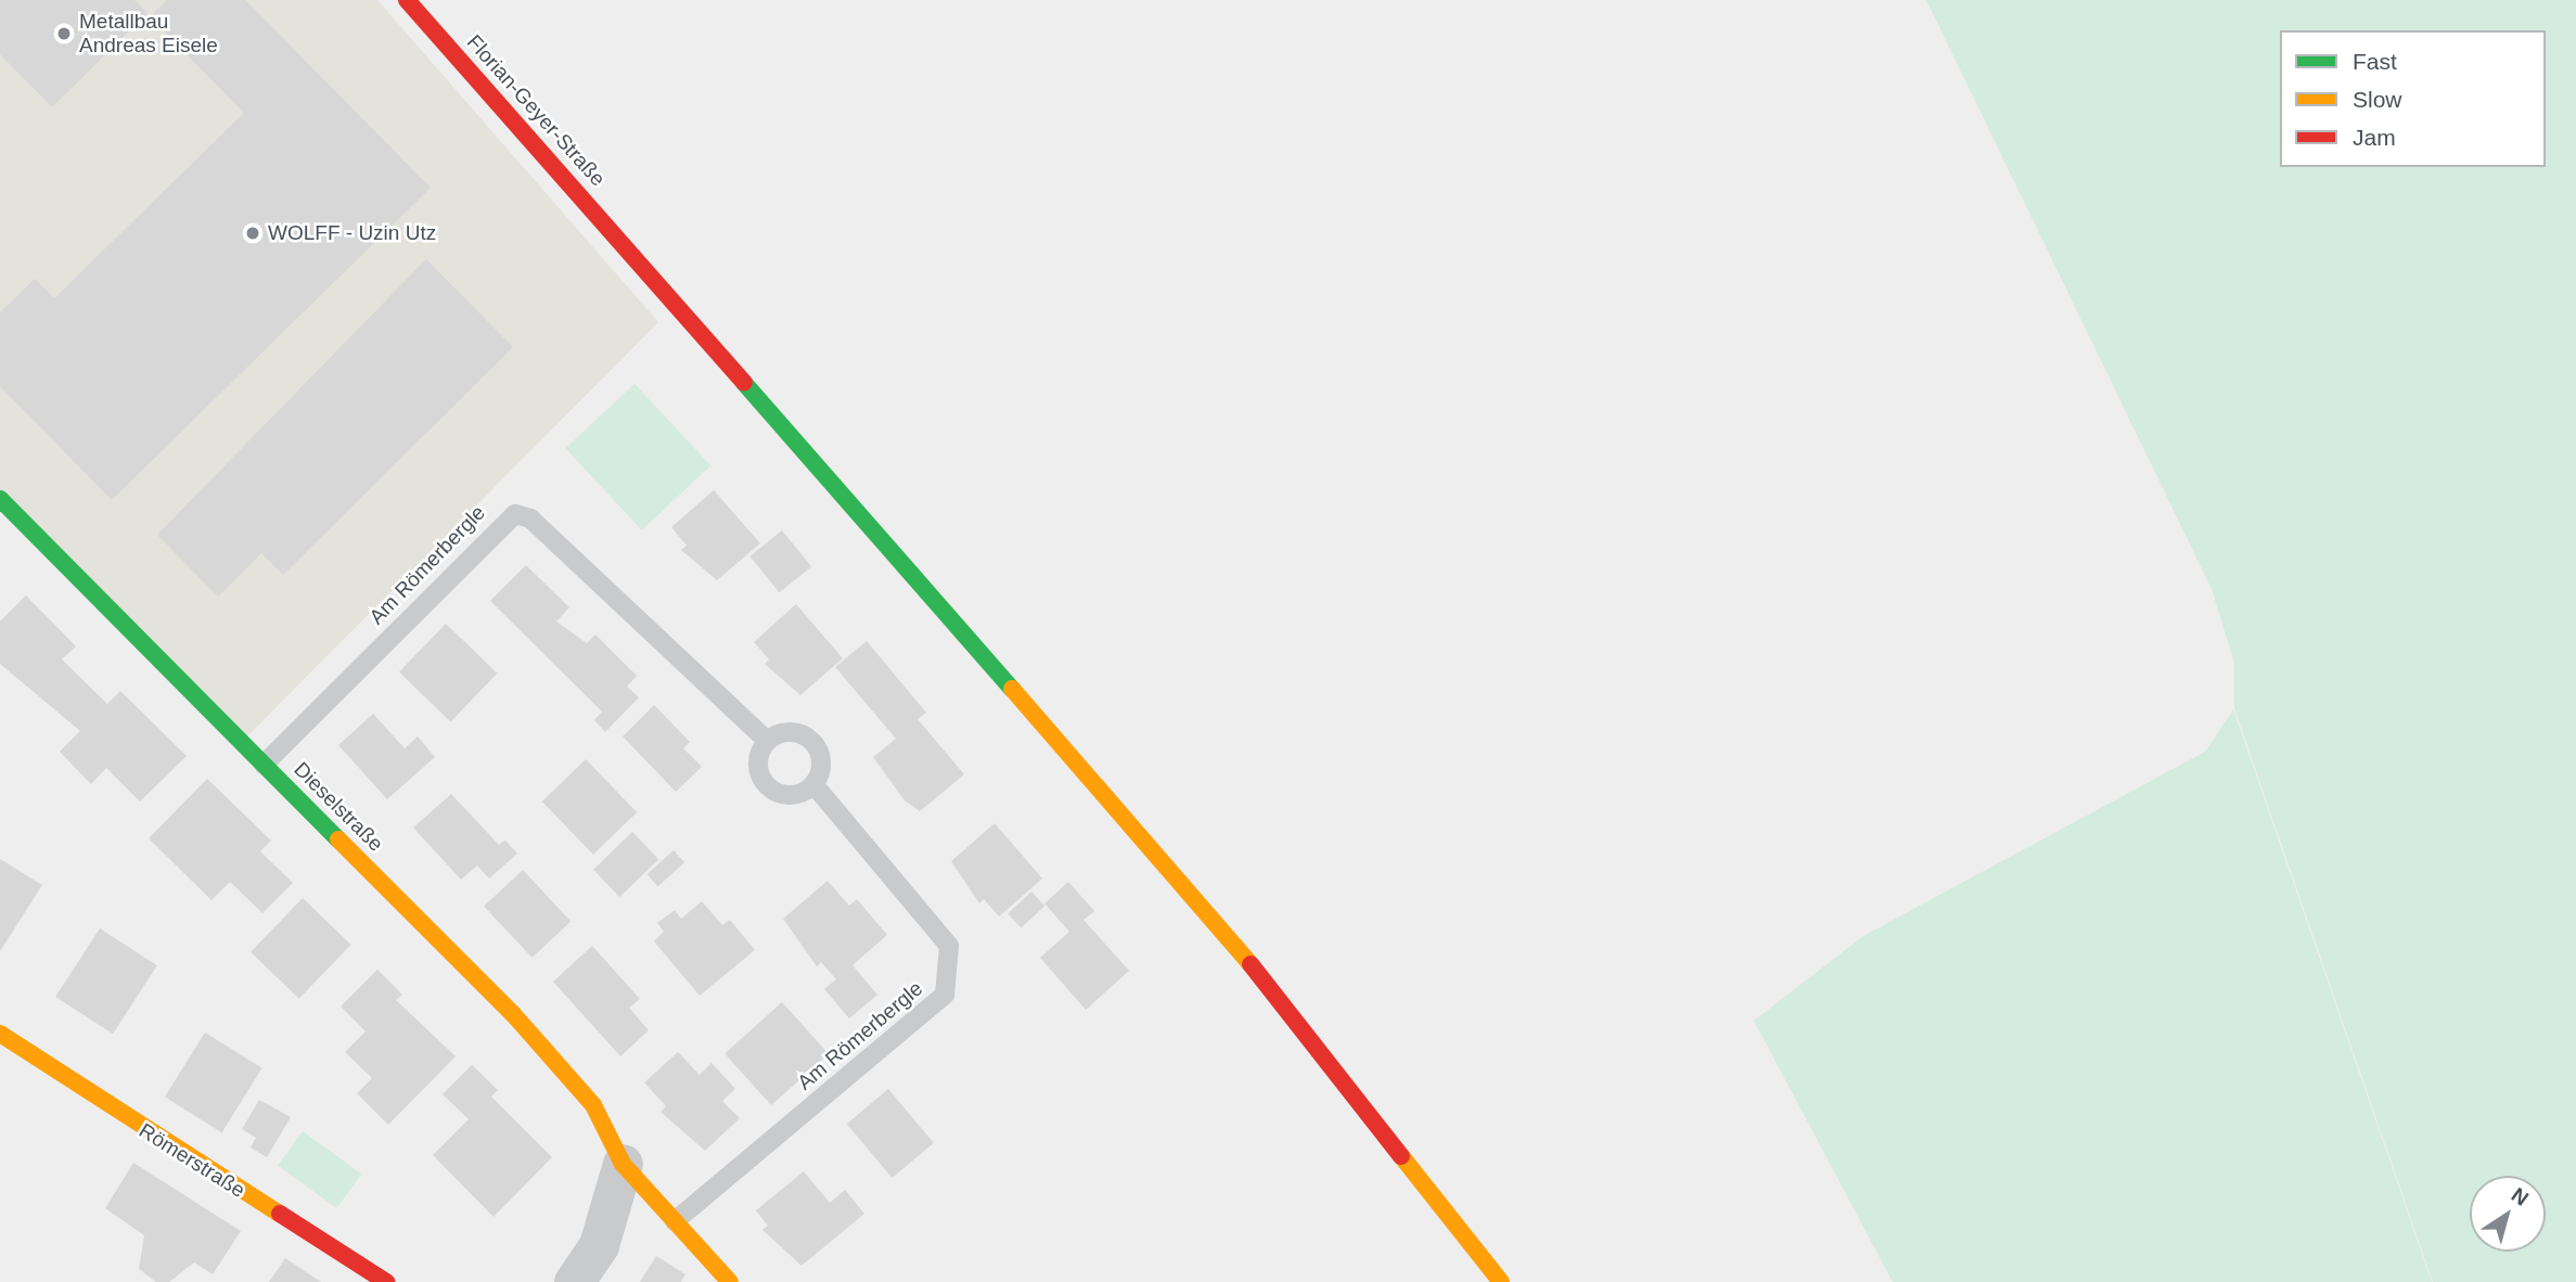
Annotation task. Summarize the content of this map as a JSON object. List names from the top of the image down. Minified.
{"streets":{"street":["Florian-Geyer-Straße","Dieselstraße","Römerstraße"],"lane":["Am Römerbergle"]},"crossings":[["Am Römerbergle","Dieselstraße"]],"places":["Metallbau Andreas Eisele","WOLFF - Uzin Utz"],"legend":["Fast","Slow","Jam"],"north":"top right"}
